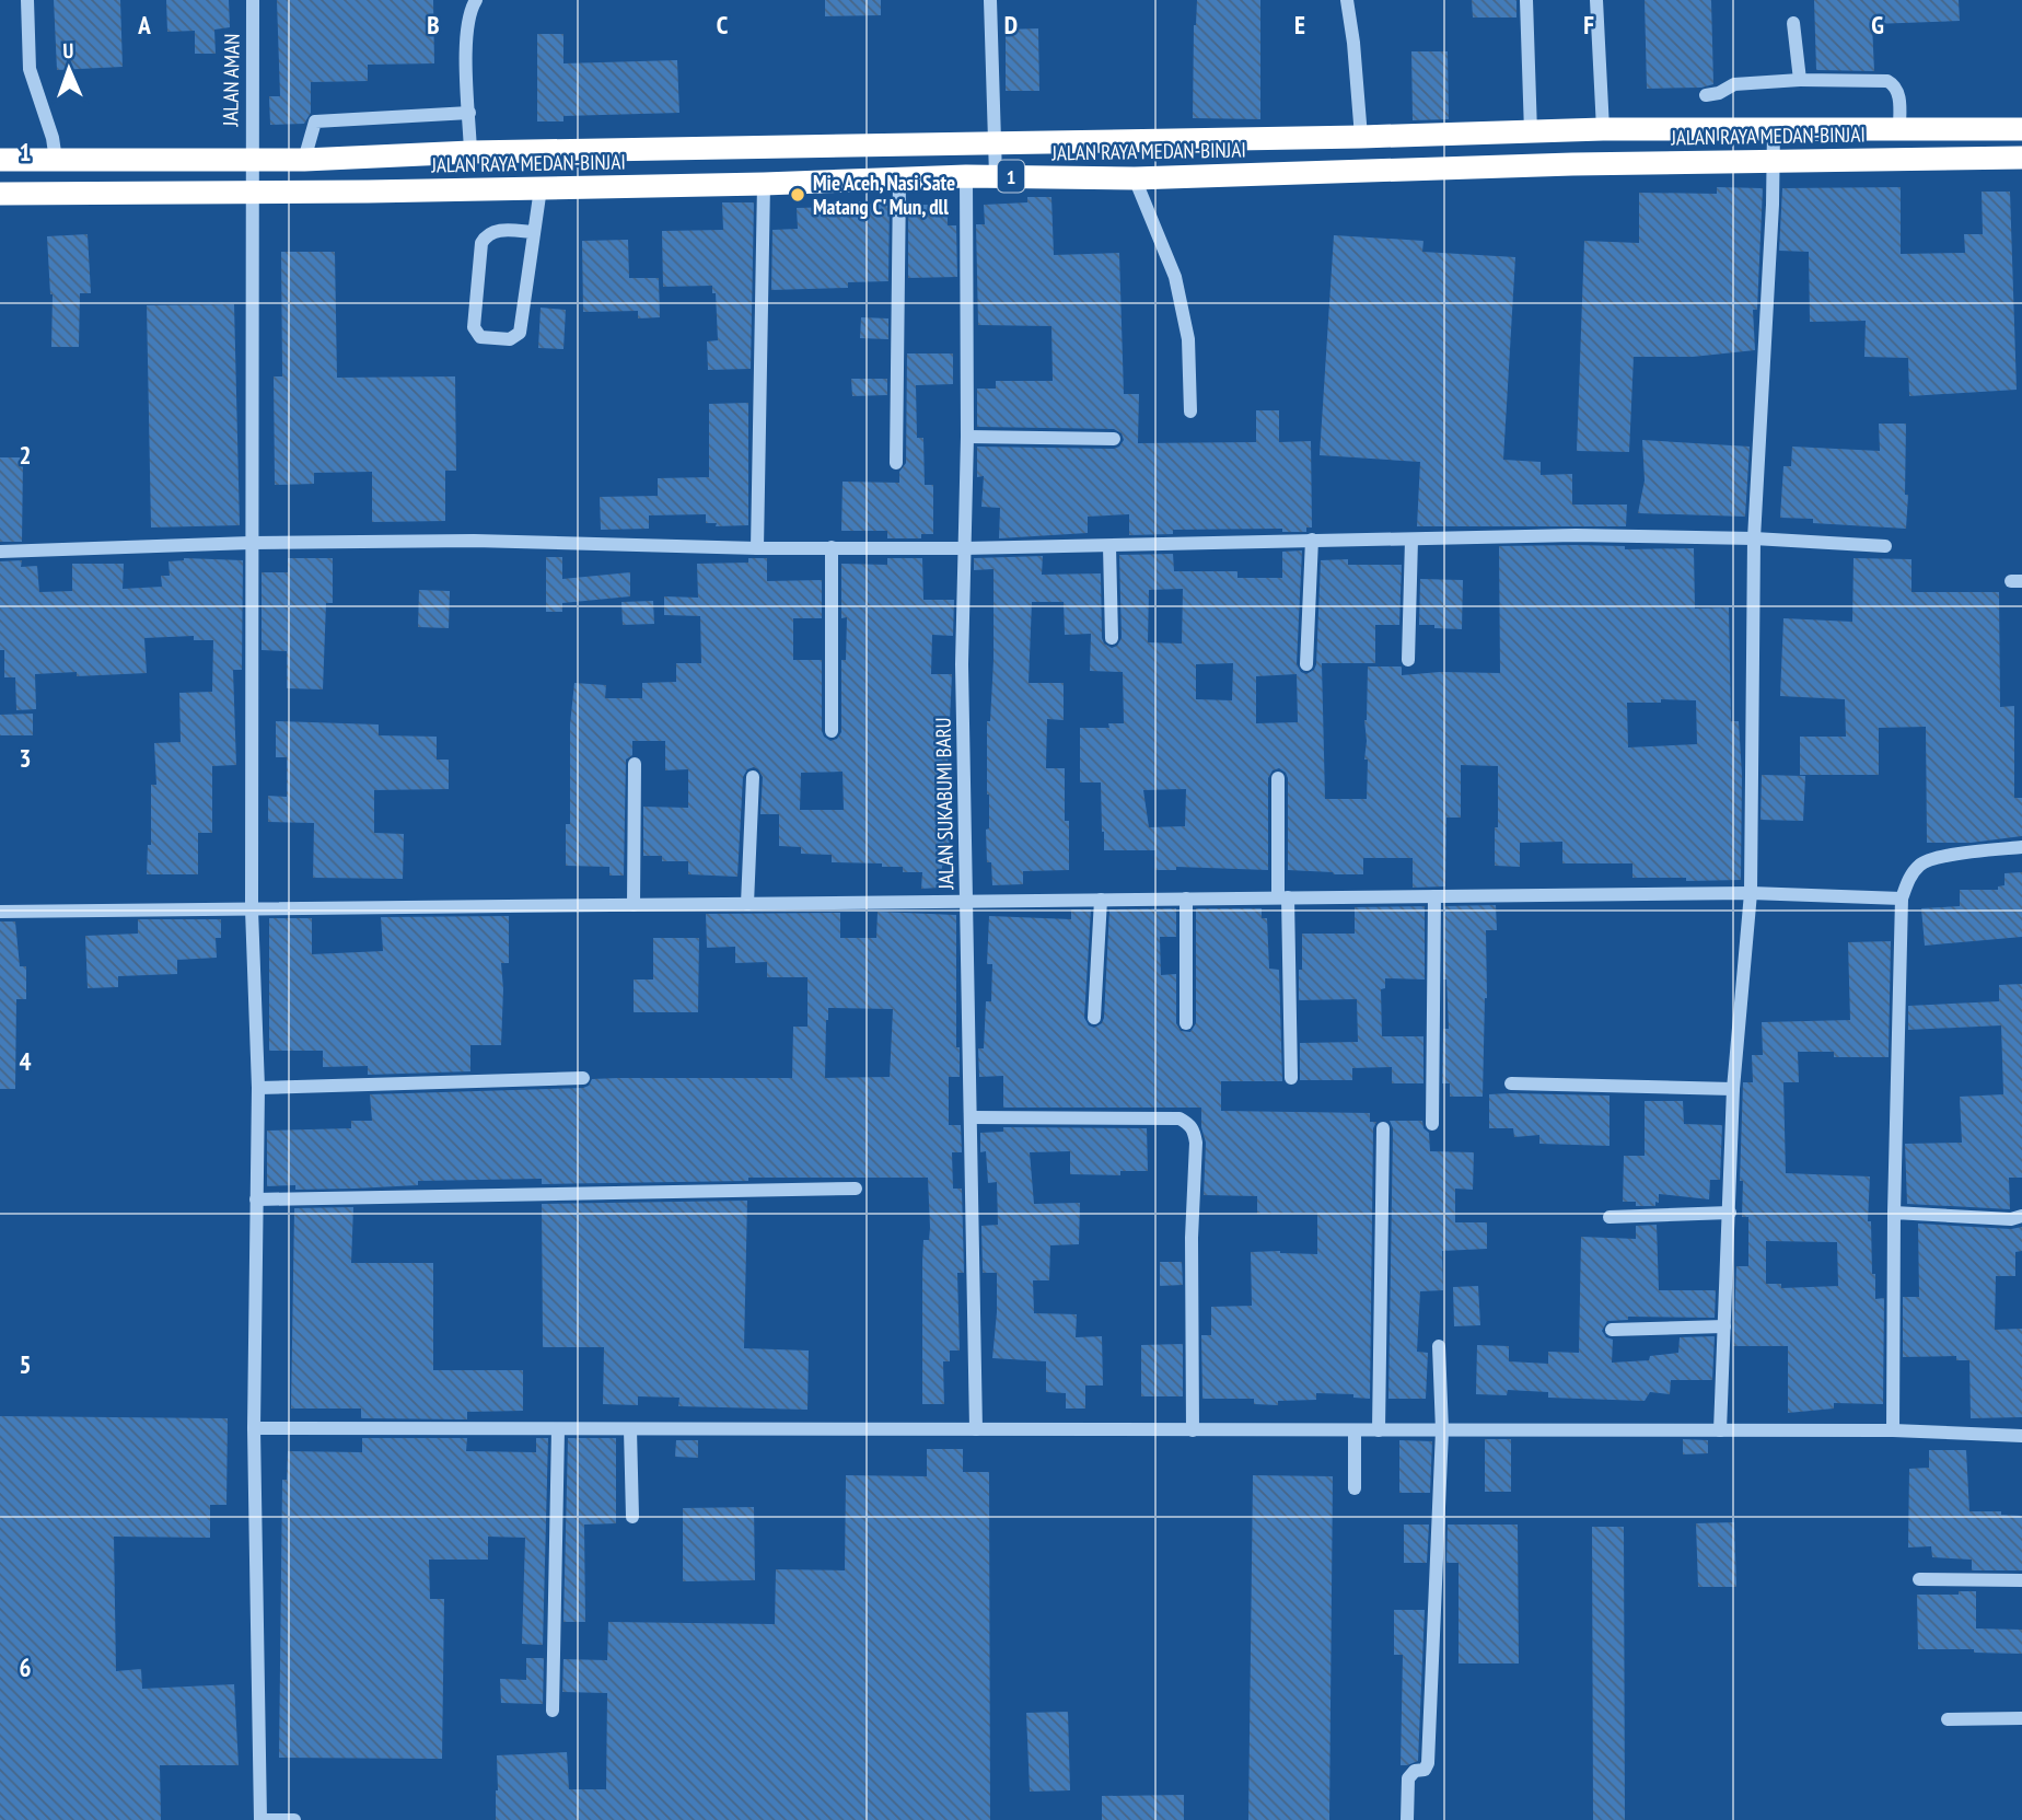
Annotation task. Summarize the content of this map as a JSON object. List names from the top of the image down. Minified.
{"streets":{"highway":["JALAN RAYA MEDAN-BINJAI","1"],"street":["JALAN AMAN","JALAN SUKABUMI BARU"]},"crossings":[["JALAN AMAN","JALAN RAYA MEDAN-BINJAI"],["JALAN RAYA MEDAN-BINJAI","JALAN SUKABUMI BARU"]],"places":["Mie Aceh, Nasi Sate Matang C' Mun, dll"],"north":"top","grid":{"columns":["A","B","C","D","E","F","G"],"rows":["1","2","3","4","5","6"]}}
